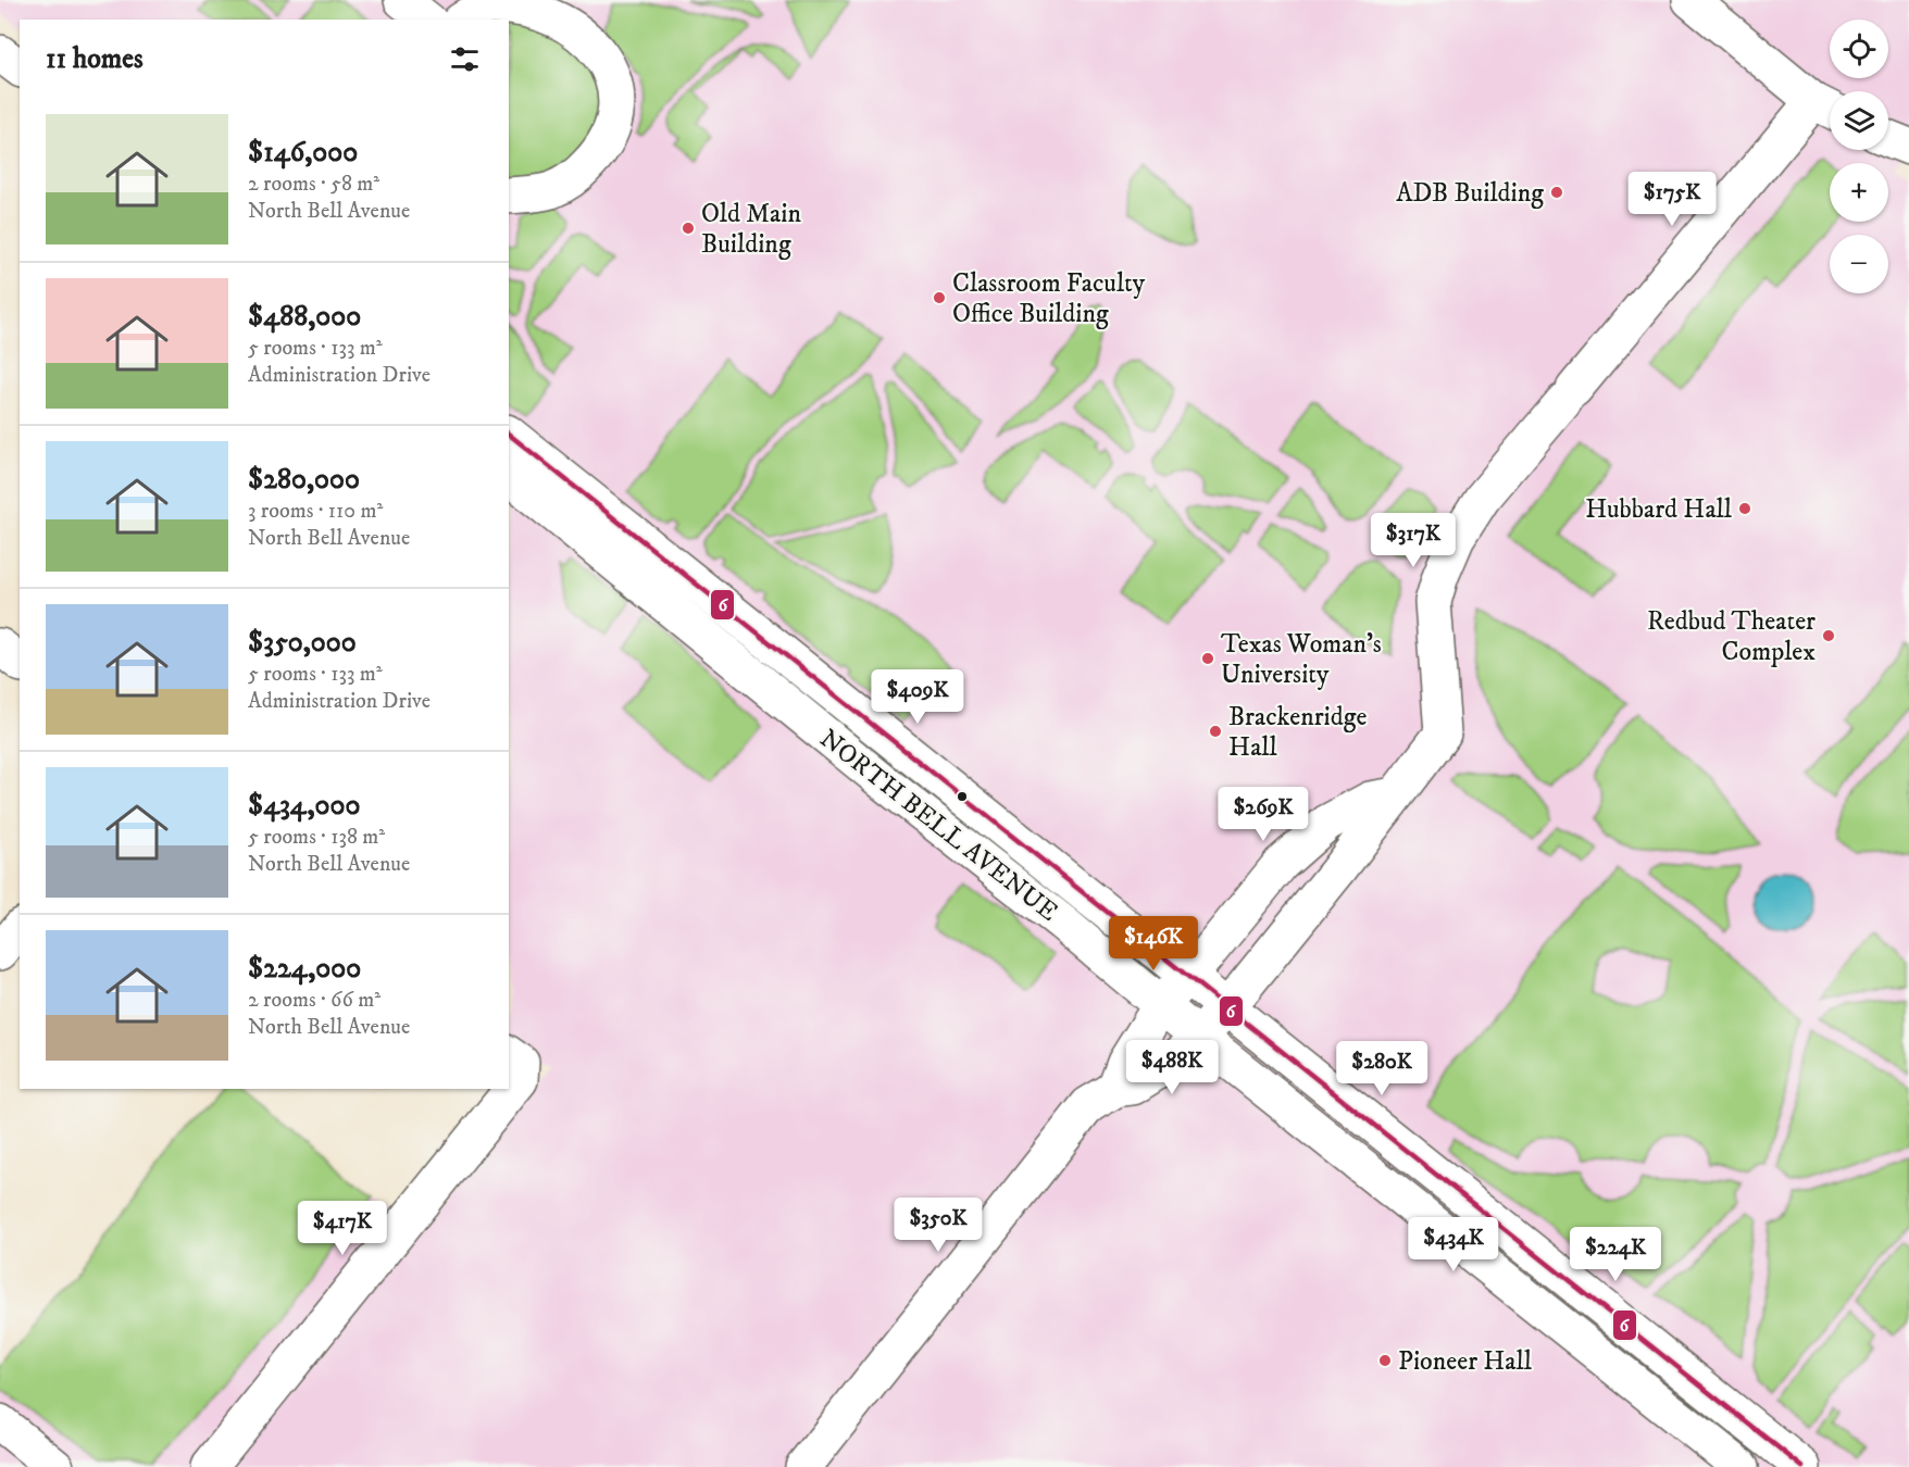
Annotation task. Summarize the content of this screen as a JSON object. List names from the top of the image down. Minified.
{"streets":{"street":["NORTH BELL AVENUE"]},"places":["ADB Building","Old Main Building","Classroom Faculty Office Building","Hubbard Hall","Redbud Theater Complex","Texas Woman's University","Brackenridge Hall","Pioneer Hall"],"lines":["transit line 6"],"page":{"map_buttons":["+","−"],"heading":"11 homes","list":[{"name":"$146,000","note":"2 rooms · 58 m² · North Bell Avenue"},{"name":"$488,000","note":"5 rooms · 133 m² · Administration Drive"},{"name":"$280,000","note":"3 rooms · 110 m² · North Bell Avenue"},{"name":"$350,000","note":"5 rooms · 133 m² · Administration Drive"},{"name":"$434,000","note":"5 rooms · 138 m² · North Bell Avenue"},{"name":"$224,000","note":"2 rooms · 66 m² · North Bell Avenue"}],"price":["$175K","$317K","$409K","$269K","$146K","$488K","$280K","$350K","$417K","$434K","$224K"]}}
